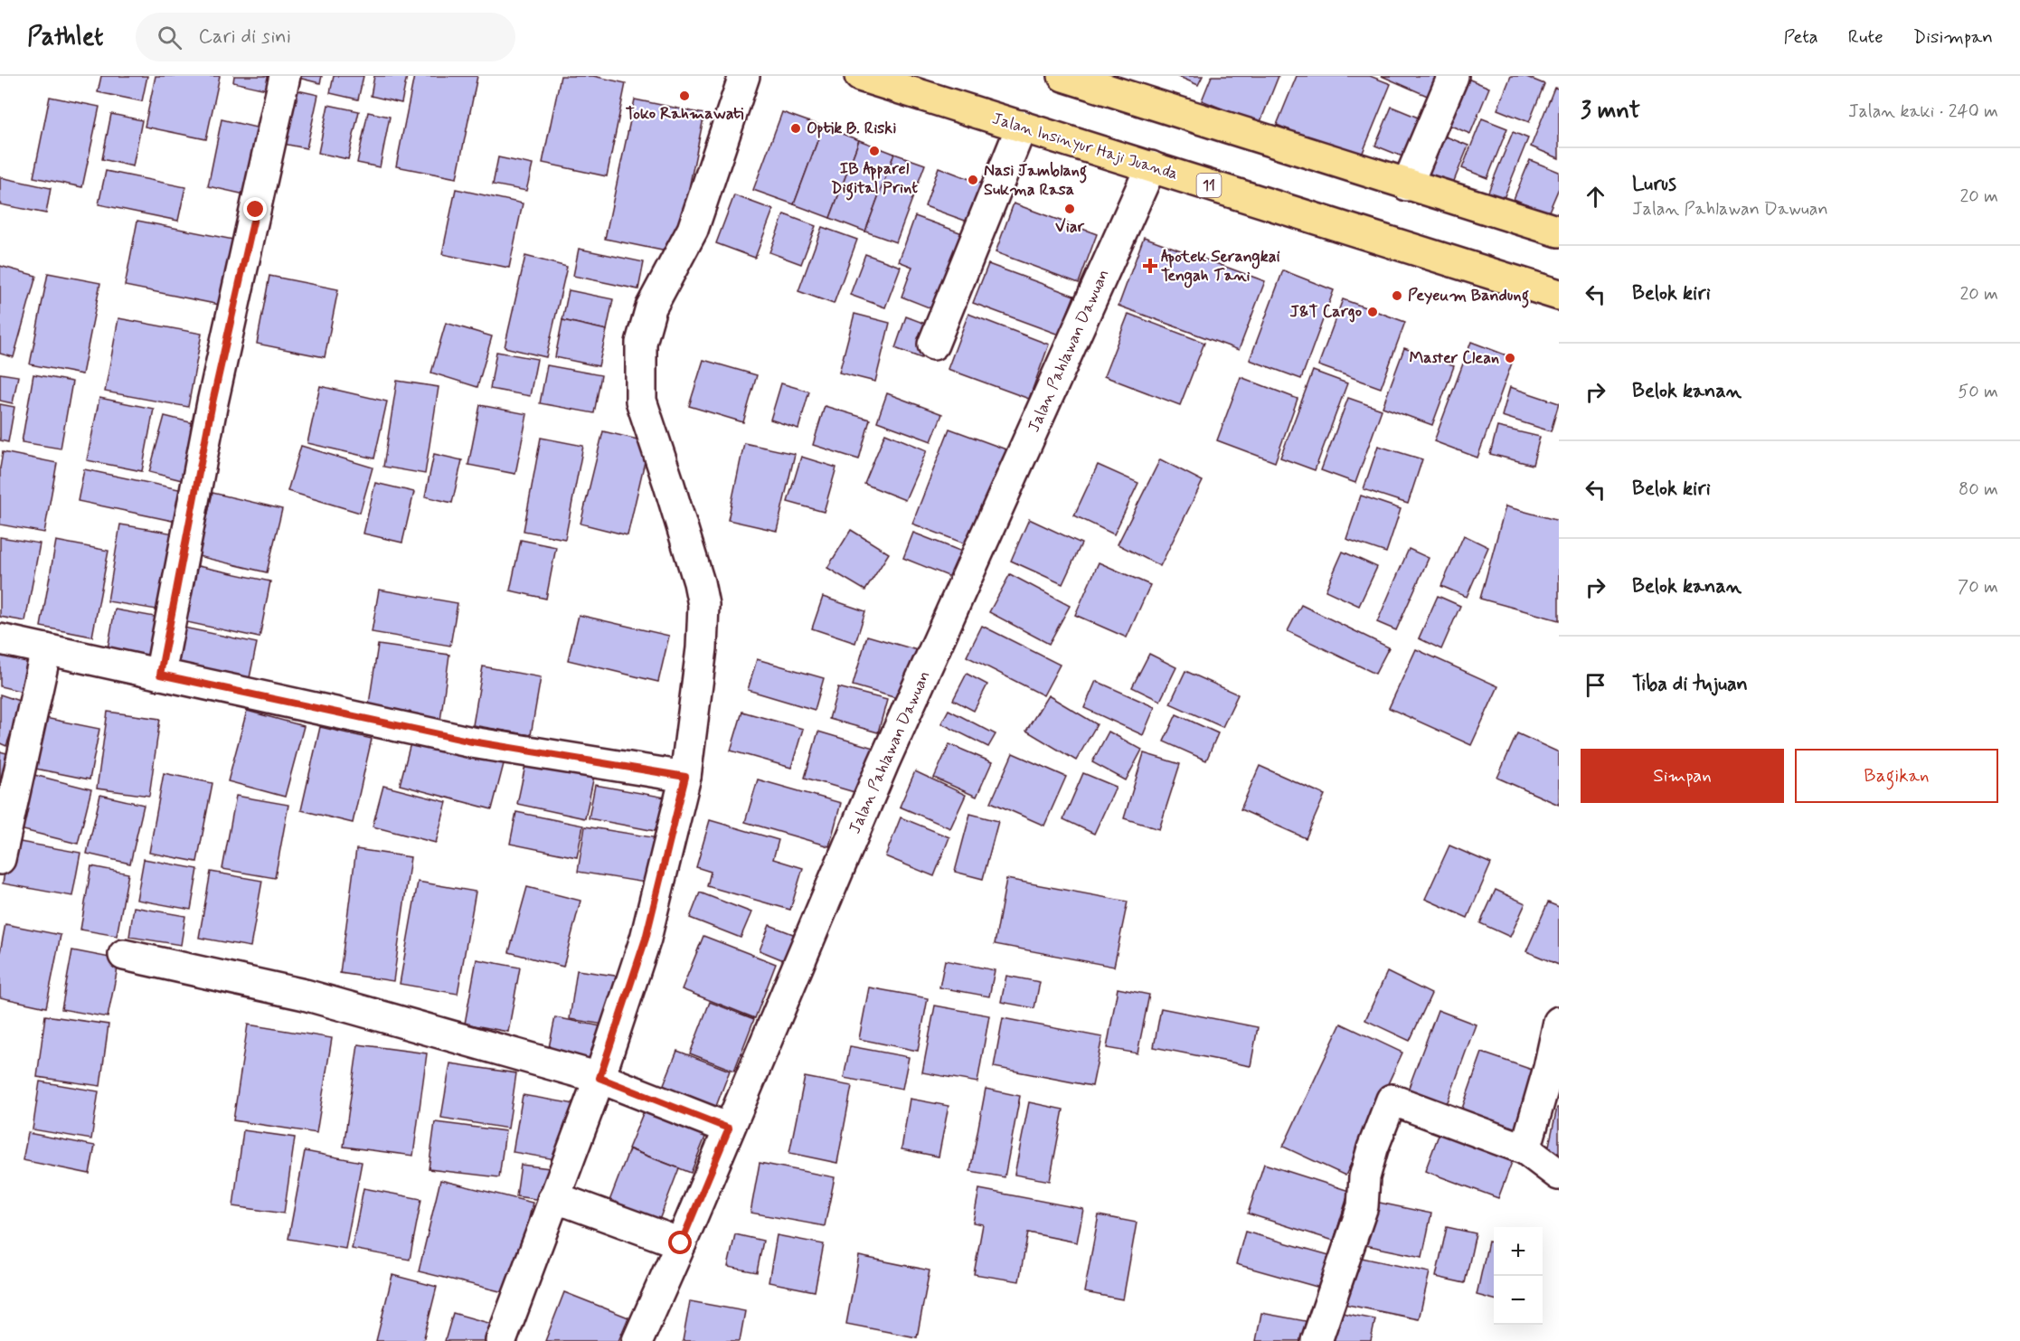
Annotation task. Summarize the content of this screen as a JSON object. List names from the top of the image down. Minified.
{"streets":{"highway":["Jalan Insinyur Haji Juanda","11"],"street":["Jalan Pahlawan Dawuan"]},"crossings":[["Jalan Insinyur Haji Juanda","Jalan Pahlawan Dawuan"]],"places":{"other":["Toko Rahmawati","Optik B. Riski","IB Apparel Digital Print","Nasi Jamblang Sukma Rasa","Viar","Peyeum Bandung","J&T Cargo","Master Clean"],"health":["Apotek Serangkai Tengah Tani"]},"page":{"header":"Pathlet","search":"Cari di sini","nav":["Peta","Rute","Disimpan"],"heading":["3 mnt","Jalan kaki · 240 m"],"list":[["Lurus","Jalan Pahlawan Dawuan","20 m"],["Belok kiri","20 m"],["Belok kanan","50 m"],["Belok kiri","80 m"],["Belok kanan","70 m"],"Tiba di tujuan"],"buttons":["Simpan","Bagikan"],"map_buttons":["+","−"]}}
